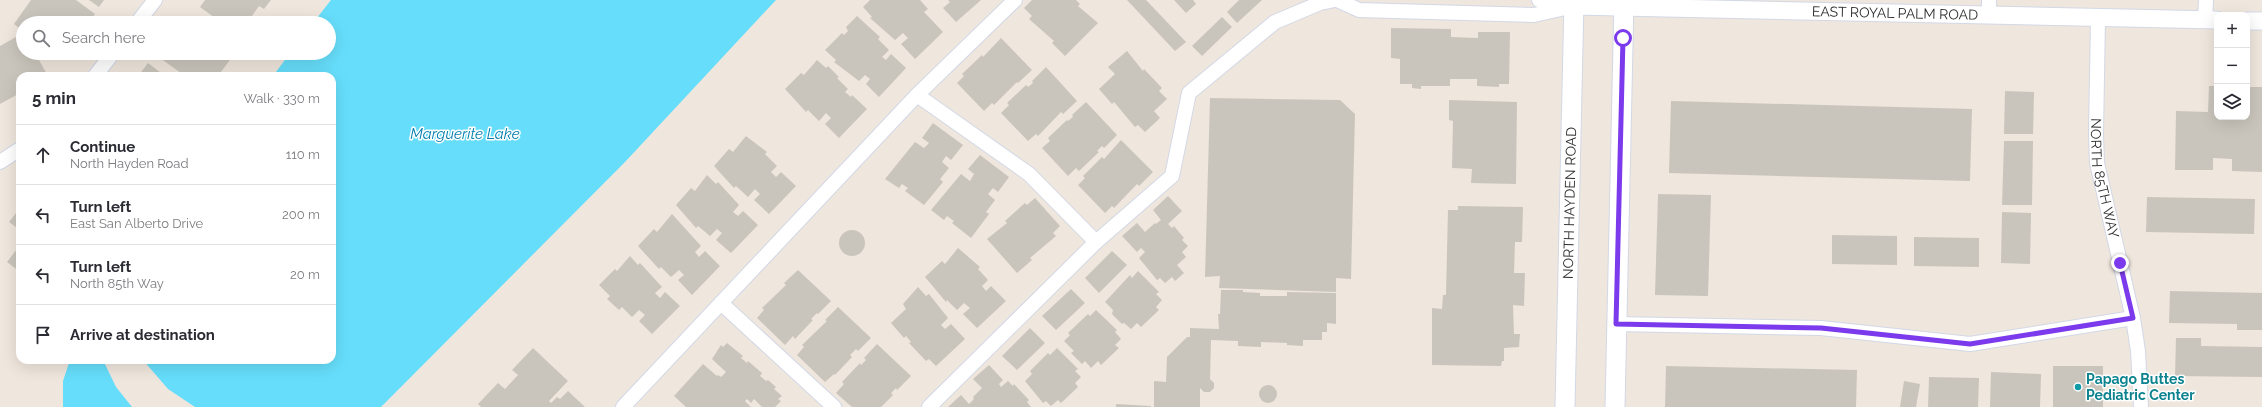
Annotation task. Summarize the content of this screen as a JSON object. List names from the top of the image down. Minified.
{"streets":{"main road":["NORTH HAYDEN ROAD"],"street":["EAST ROYAL PALM ROAD","NORTH 85TH WAY"]},"crossings":[["EAST ROYAL PALM ROAD","NORTH 85TH WAY"],["EAST ROYAL PALM ROAD","NORTH HAYDEN ROAD"]],"water":["Marguerite Lake"],"places":["Papago Buttes Pediatric Center"],"page":{"map_buttons":["+","−"],"search":"Search here","heading":["5 min","Walk · 330 m"],"list":[["Continue","North Hayden Road","110 m"],["Turn left","East San Alberto Drive","200 m"],["Turn left","North 85th Way","20 m"],"Arrive at destination"]}}
